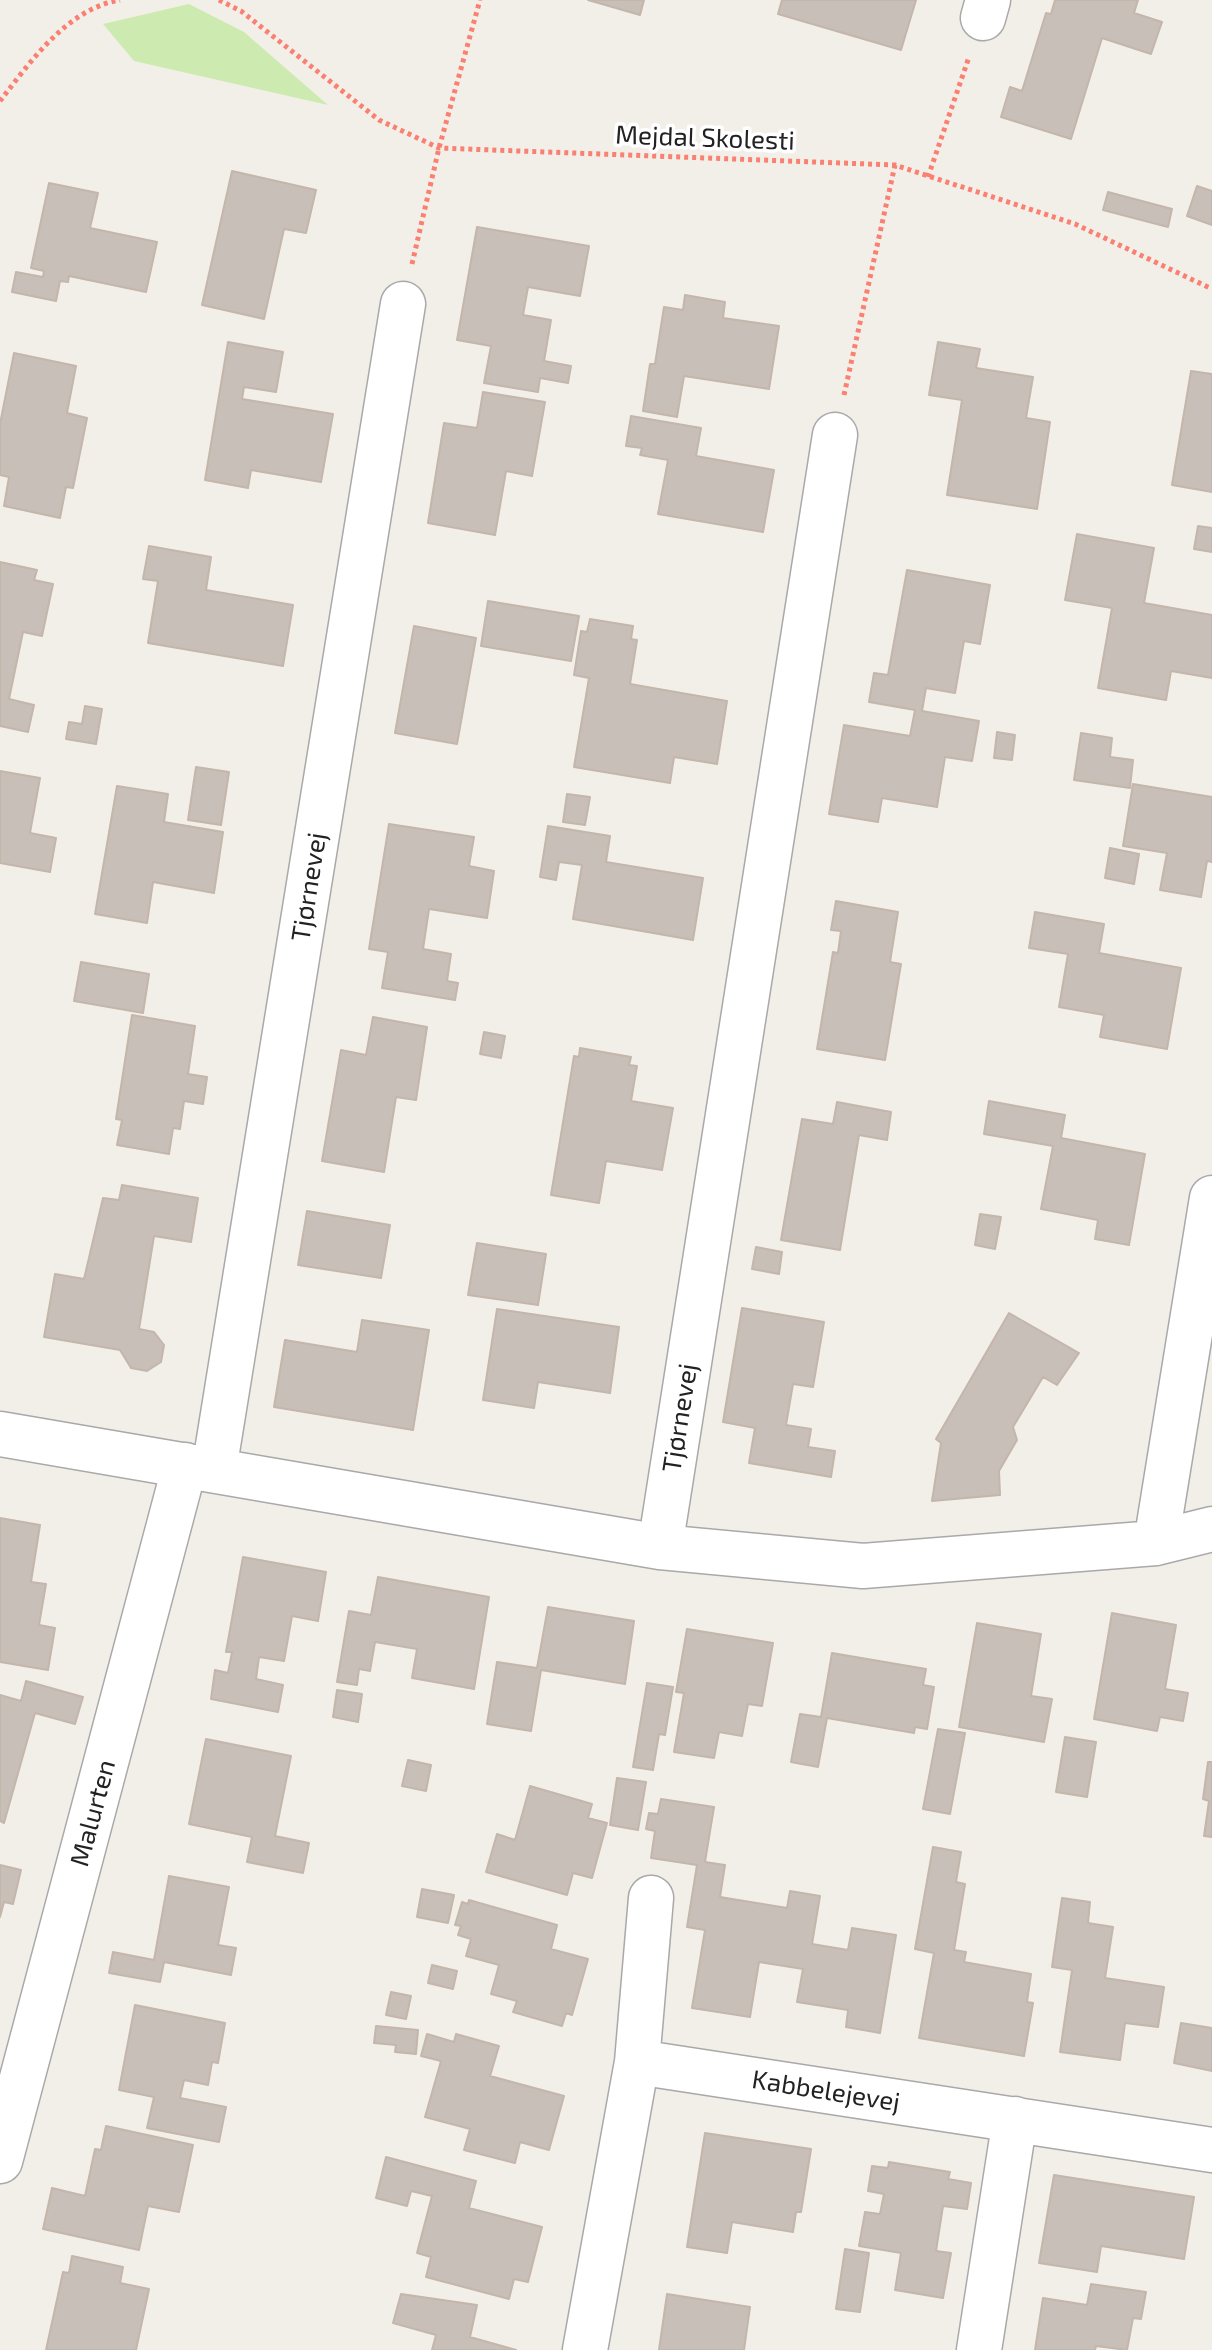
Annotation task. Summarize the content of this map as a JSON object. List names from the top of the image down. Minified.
{"streets":{"street":["Tjørnevej","Malurten","Kabbelejevej"],"path":["Mejdal Skolesti"]},"crossings":[["Tjørnevej","Malurten"]]}
